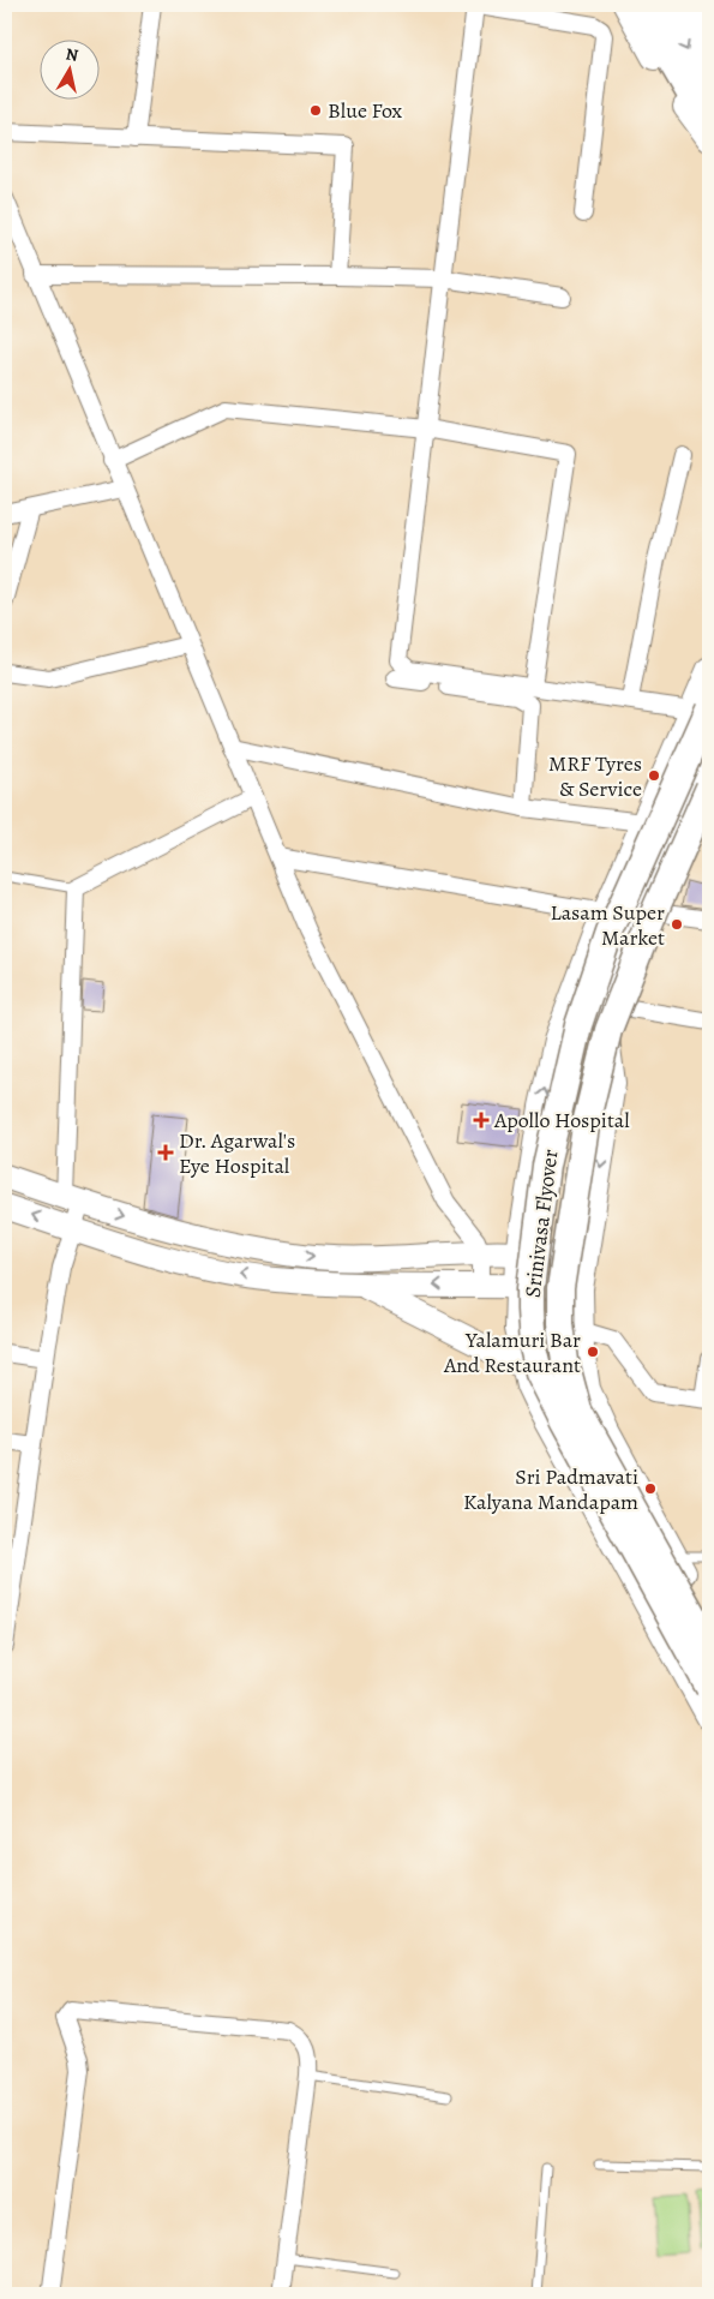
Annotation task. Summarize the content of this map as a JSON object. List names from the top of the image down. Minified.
{"streets":{"main road":["Srinivasa Flyover"]},"places":{"other":["Blue Fox","MRF Tyres & Service","Lasam Super Market","Yalamuri Bar And Restaurant","Sri Padmavati Kalyana Mandapam"],"health":["Apollo Hospital","Dr. Agarwal's Eye Hospital"]},"north":"top"}
